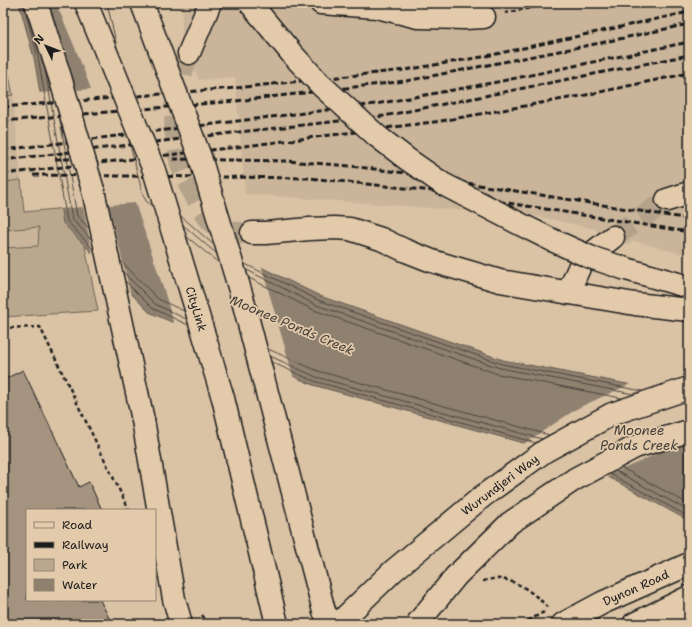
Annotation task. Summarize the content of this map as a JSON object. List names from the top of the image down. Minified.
{"streets":{"main road":["CityLink","Wurundjeri Way","Dynon Road"]},"water":["Moonee Ponds Creek"],"legend":["Road","Railway","Park","Water"],"north":"top left"}
